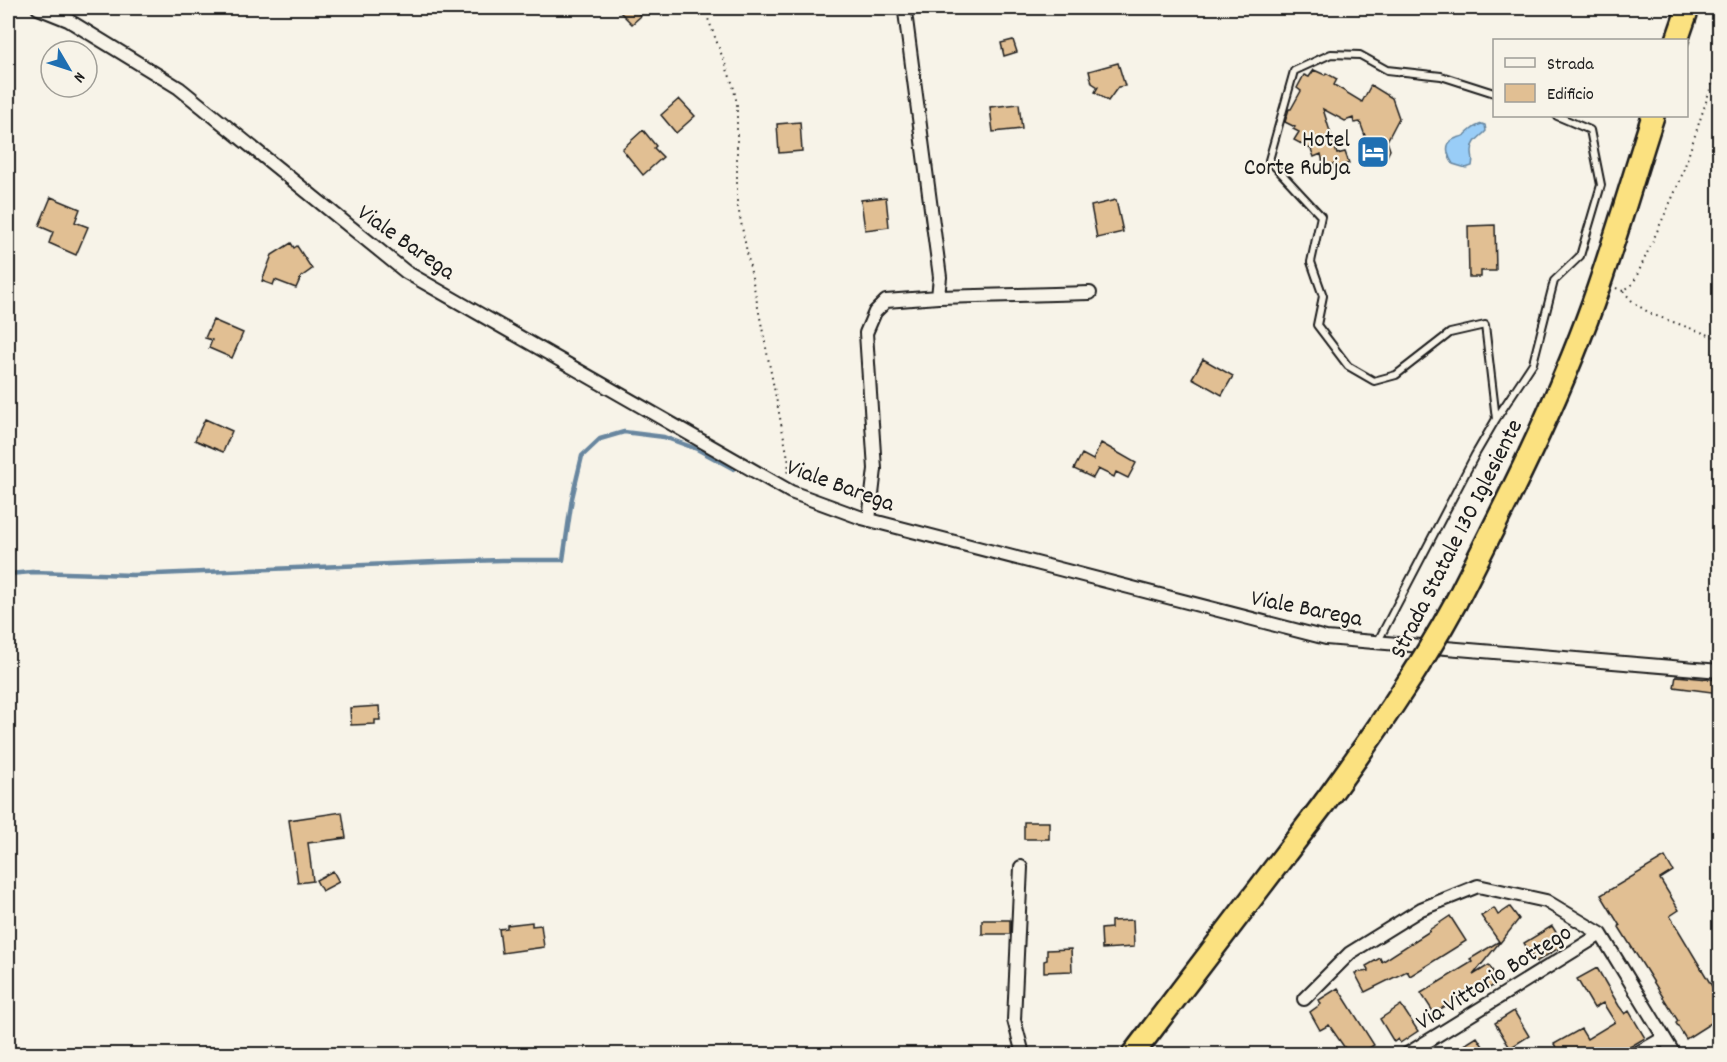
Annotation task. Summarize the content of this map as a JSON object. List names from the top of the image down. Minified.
{"streets":{"highway":["Strada Statale 130 Iglesiente"],"street":["Viale Barega","Via Vittorio Bottego"]},"places":{"hotel":["Hotel Corte Rubja"]},"legend":["Strada","Edificio"],"north":"bottom right"}
